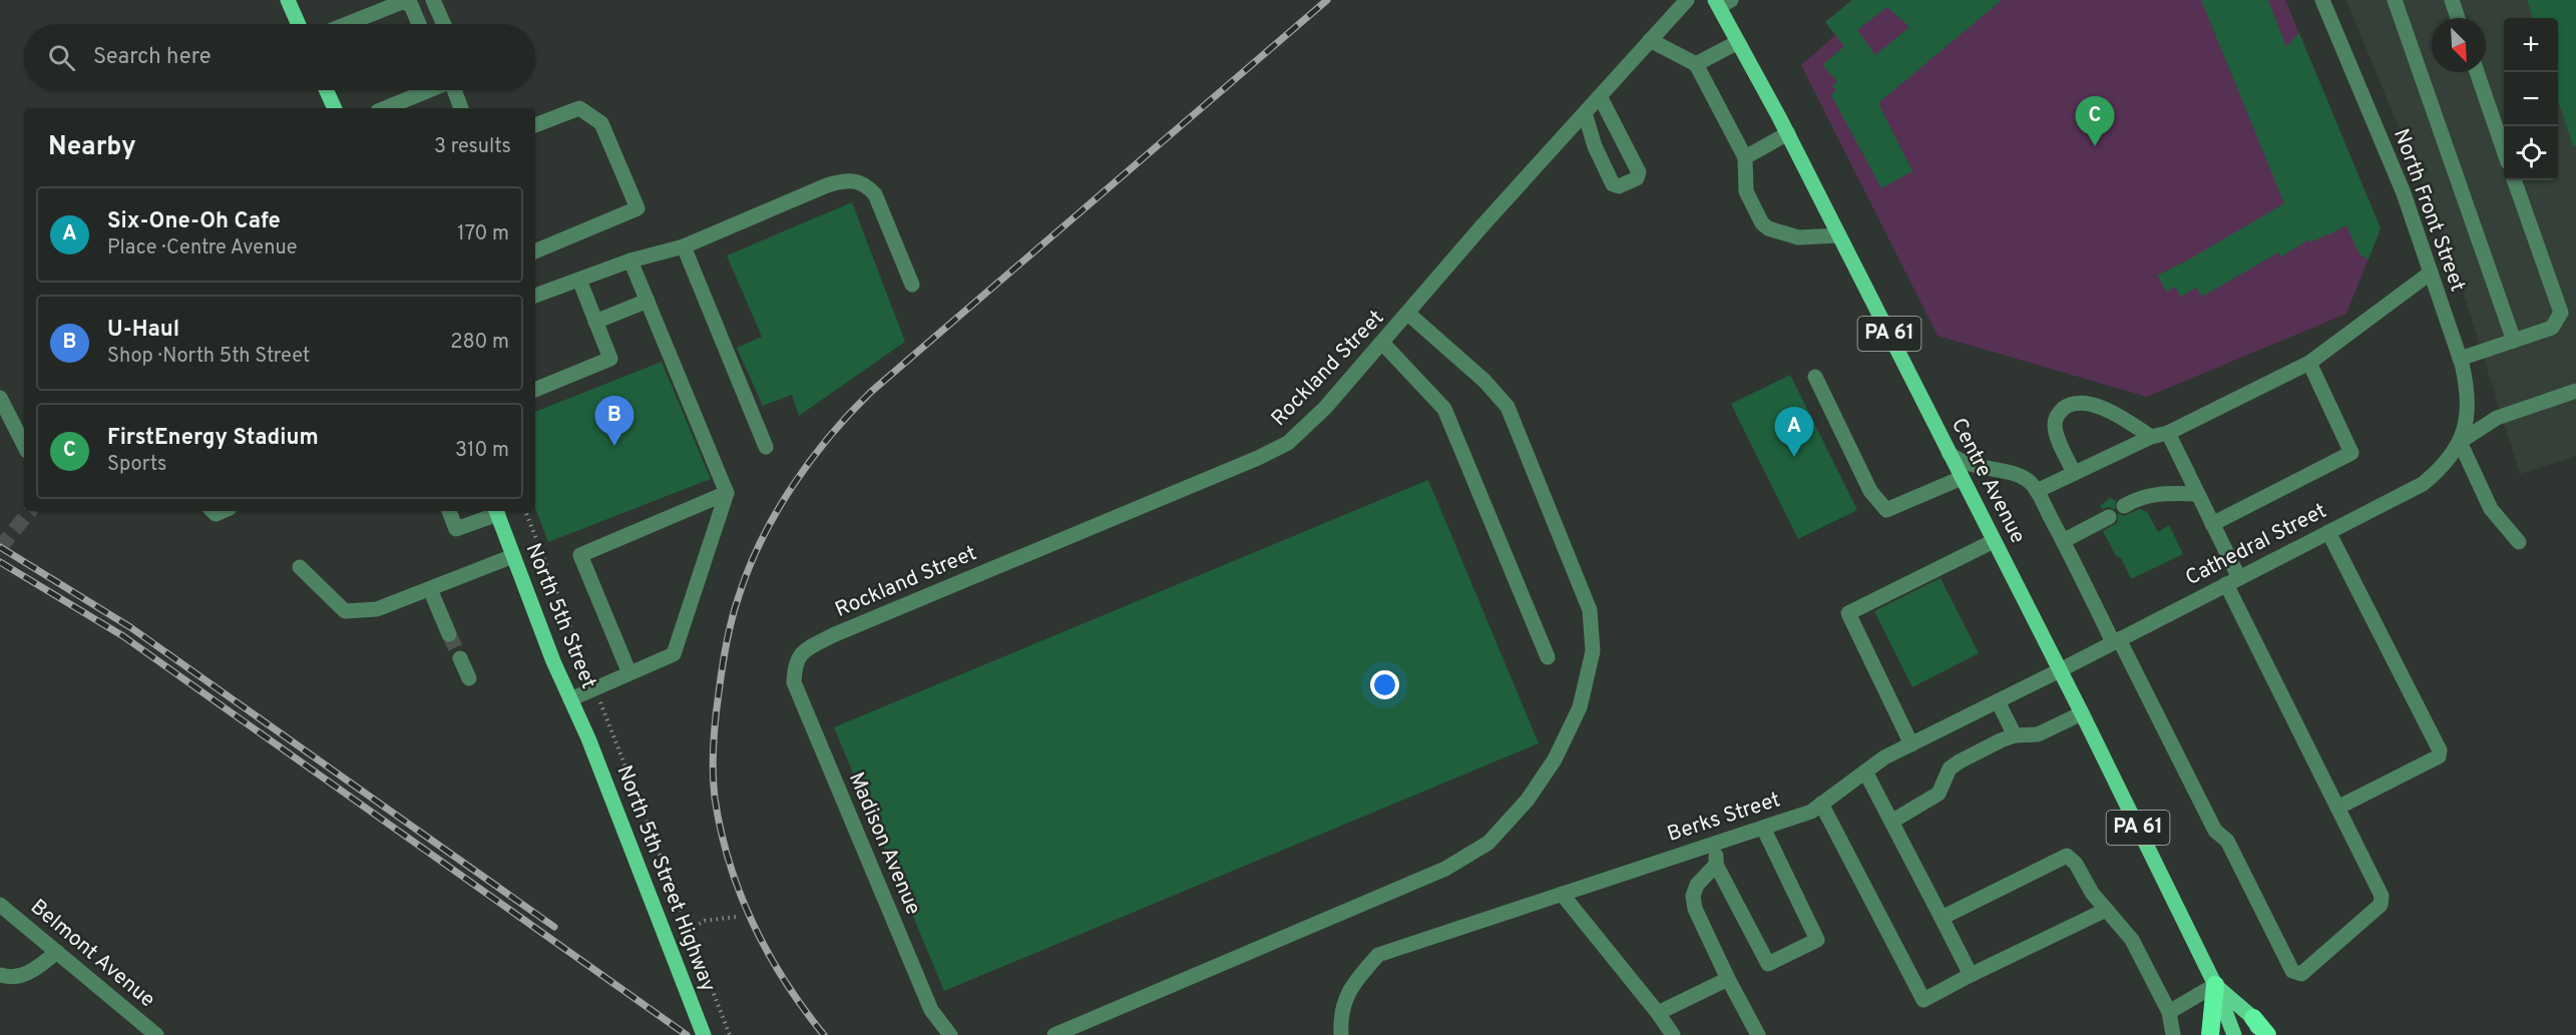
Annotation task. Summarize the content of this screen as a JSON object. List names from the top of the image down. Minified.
{"streets":{"main road":["PA 61","Centre Avenue","North 5th Street","North 5th Street Highway"],"street":["North Front Street","Rockland Street","Cathedral Street","Berks Street","Madison Avenue","Belmont Avenue"]},"crossings":[["North Front Street","Cathedral Street"],["Rockland Street","Madison Avenue"],["Centre Avenue","Cathedral Street"],["Centre Avenue","Berks Street"],["Cathedral Street","Berks Street"],["North 5th Street","North 5th Street Highway"]],"north":"bottom right","page":{"map_buttons":["+","−"],"search":"Search here","pins":["C","B","A"],"heading":["Nearby","3 results"],"list":[{"mark":"A","name":"Six-One-Oh Cafe","note":"Place · Centre Avenue","value":"170 m"},{"mark":"B","name":"U-Haul","note":"Shop · North 5th Street","value":"280 m"},{"mark":"C","name":"FirstEnergy Stadium","note":"Sports","value":"310 m"}]}}
